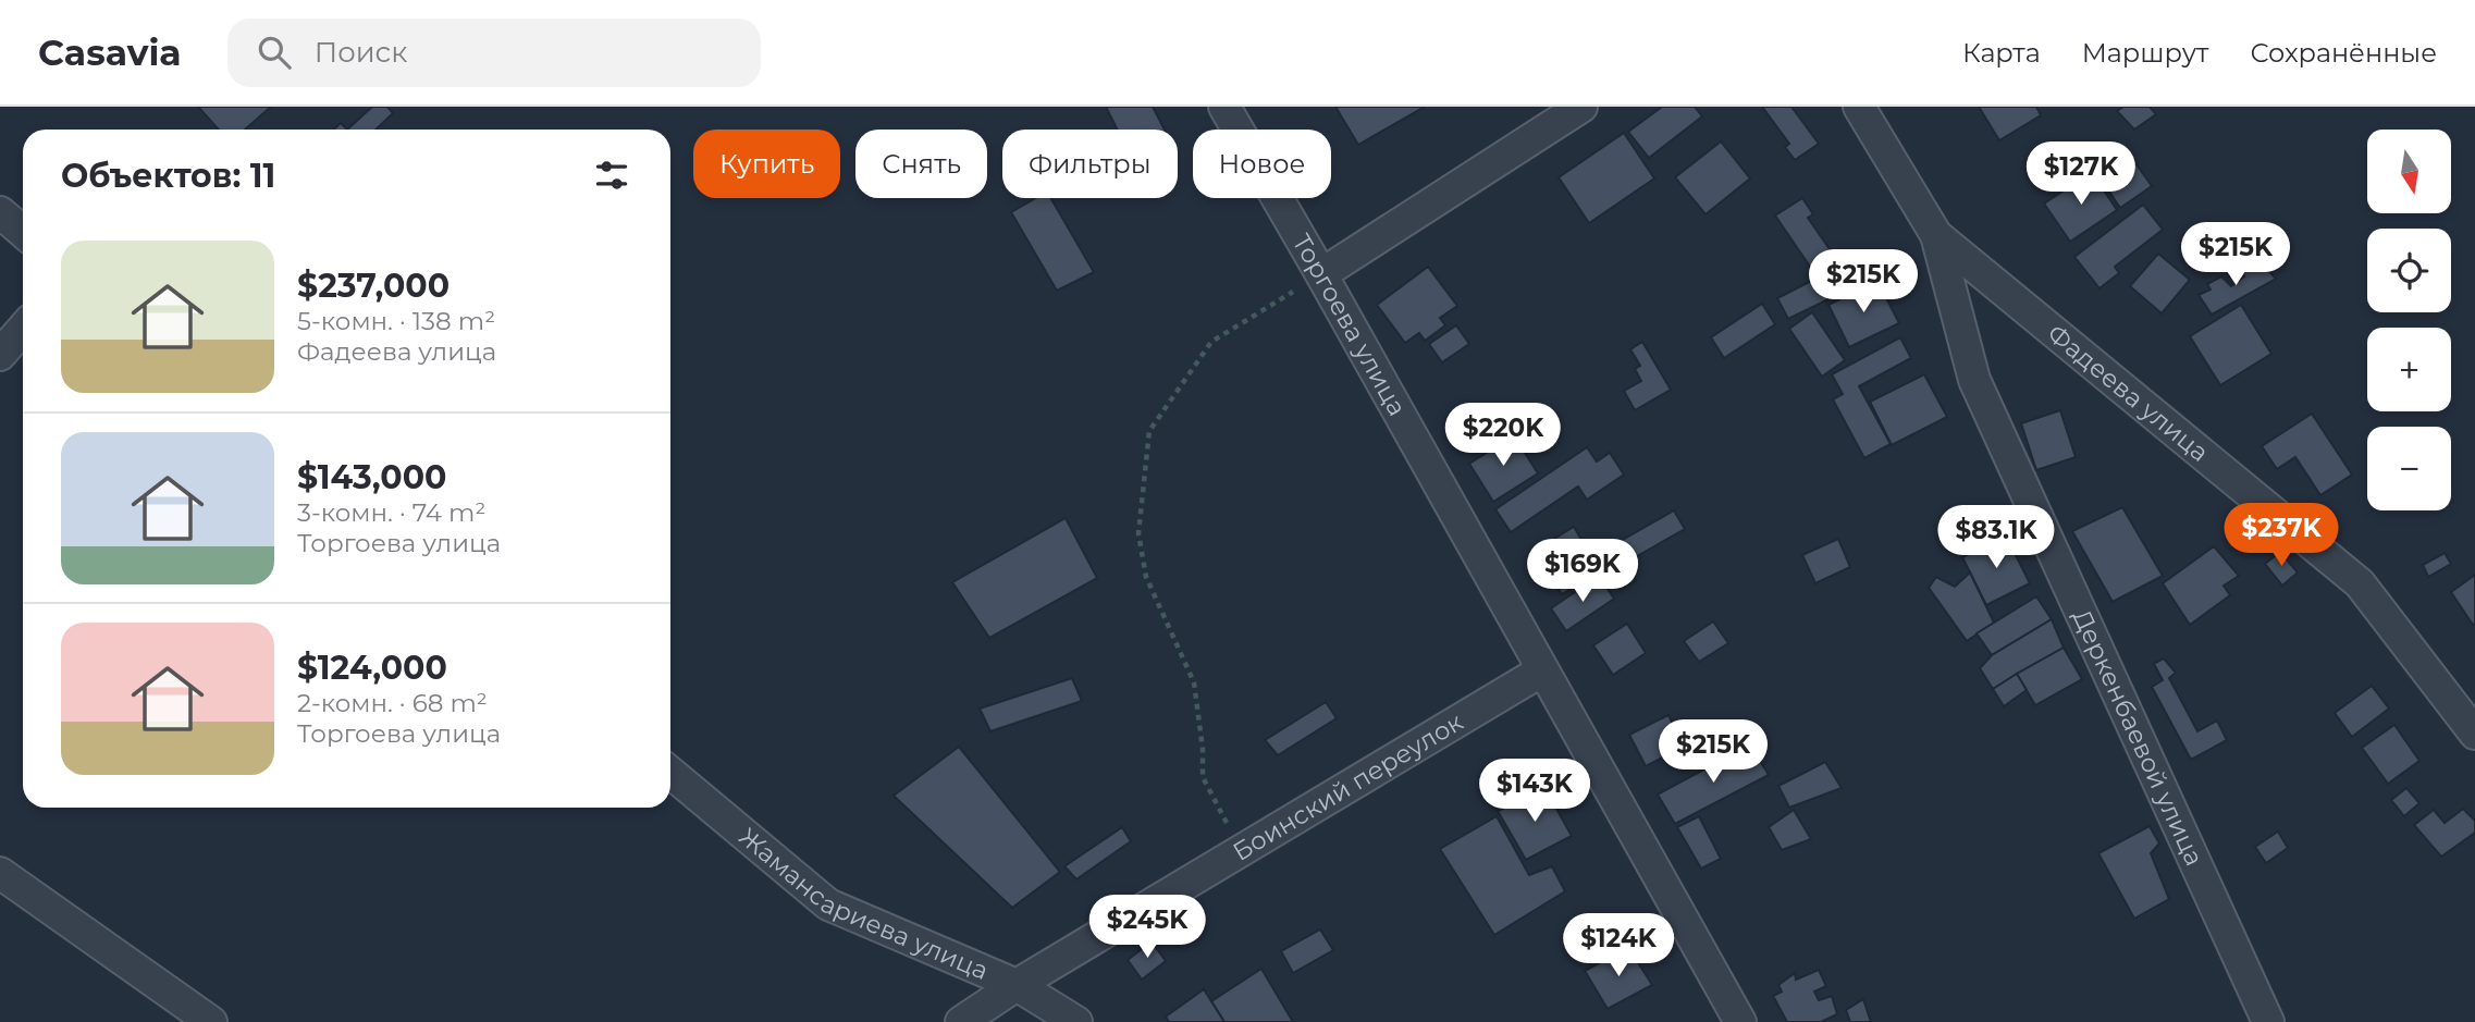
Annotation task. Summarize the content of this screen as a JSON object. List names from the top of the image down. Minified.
{"streets":{"street":["Торгоева улица","Фадеева улица","Деркенбаевой улица","Боинский переулок","Жамансариева улица"]},"crossings":[["Торгоева улица","Боинский переулок"],["Фадеева улица","Деркенбаевой улица"],["Боинский переулок","Жамансариева улица"]],"north":"bottom","page":{"header":"Casavia","search":"Поиск","nav":["Карта","Маршрут","Сохранённые"],"map_buttons":["+","−"],"chip":["Купить","Снять","Фильтры","Новое"],"heading":"Объектов: 11","price":["$127K","$215K","$215K","$220K","$237K","$83.1K","$169K","$215K","$143K","$245K","$124K"],"list":[{"name":"$237,000","note":"5-комн. · 138 m² · Фадеева улица"},{"name":"$143,000","note":"3-комн. · 74 m² · Торгоева улица"},{"name":"$124,000","note":"2-комн. · 68 m² · Торгоева улица"}]}}
